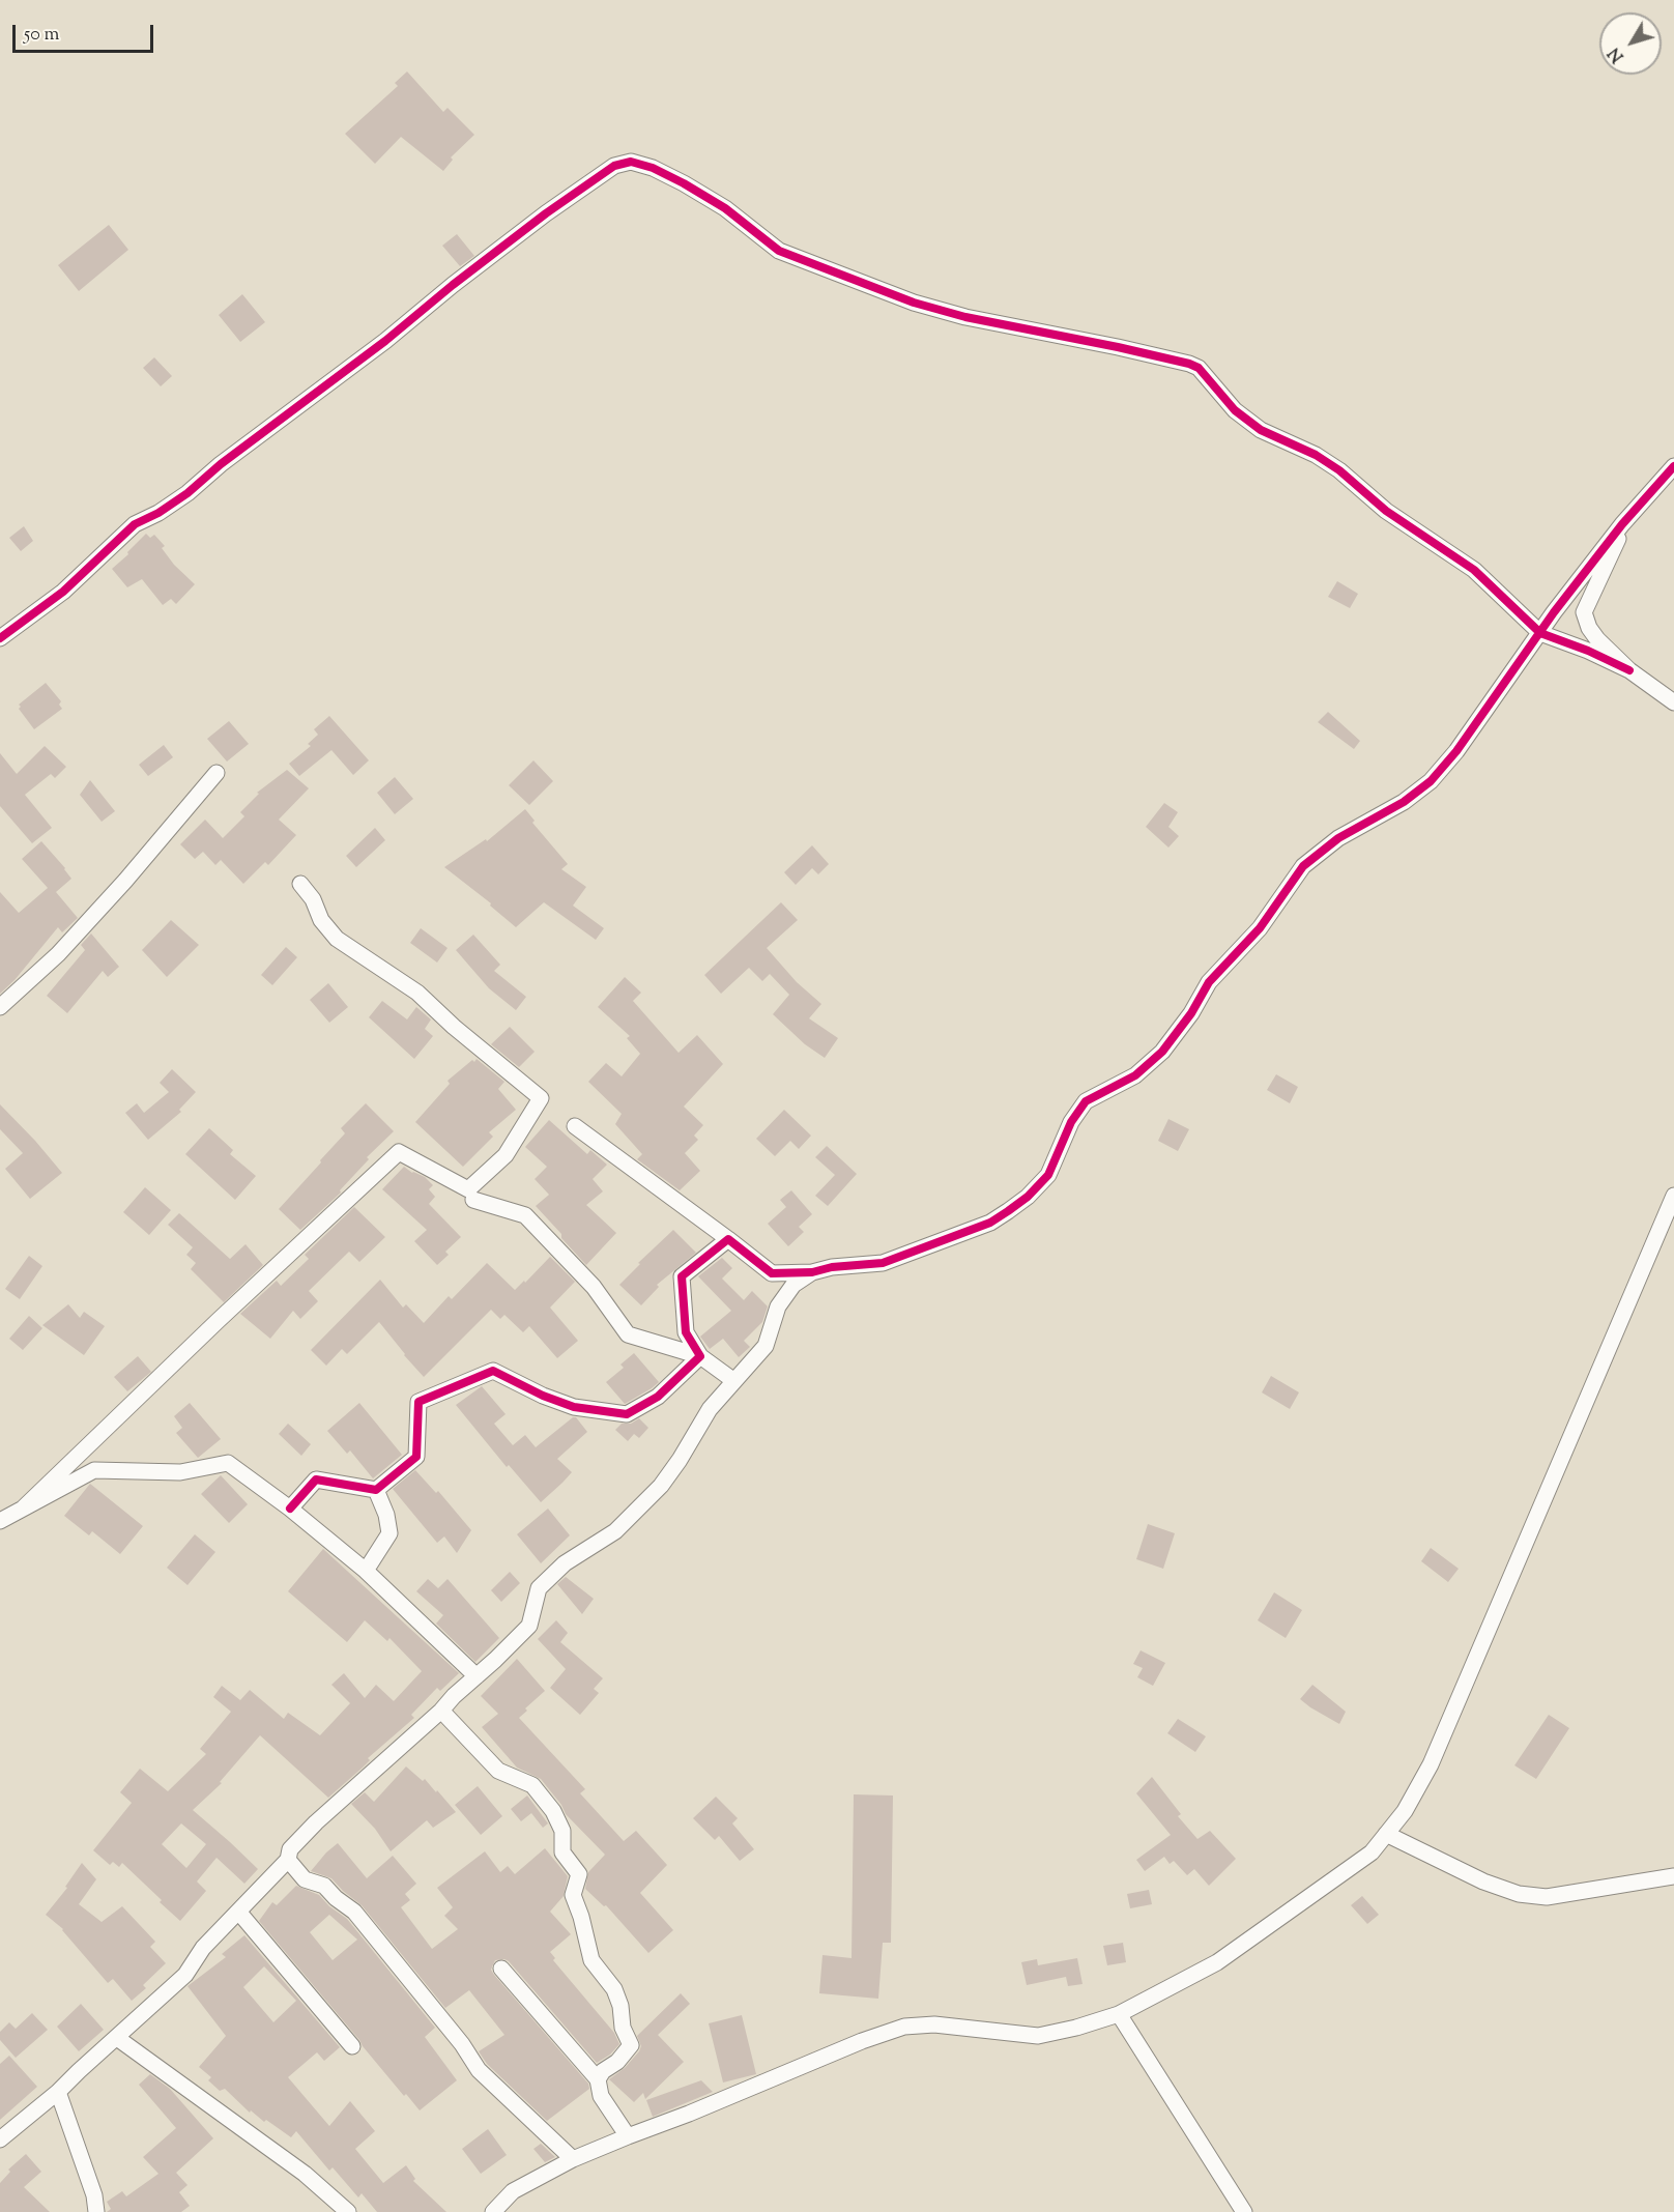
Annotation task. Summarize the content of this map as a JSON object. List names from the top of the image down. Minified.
{"scale_bar":"50 m","north":"bottom left"}
